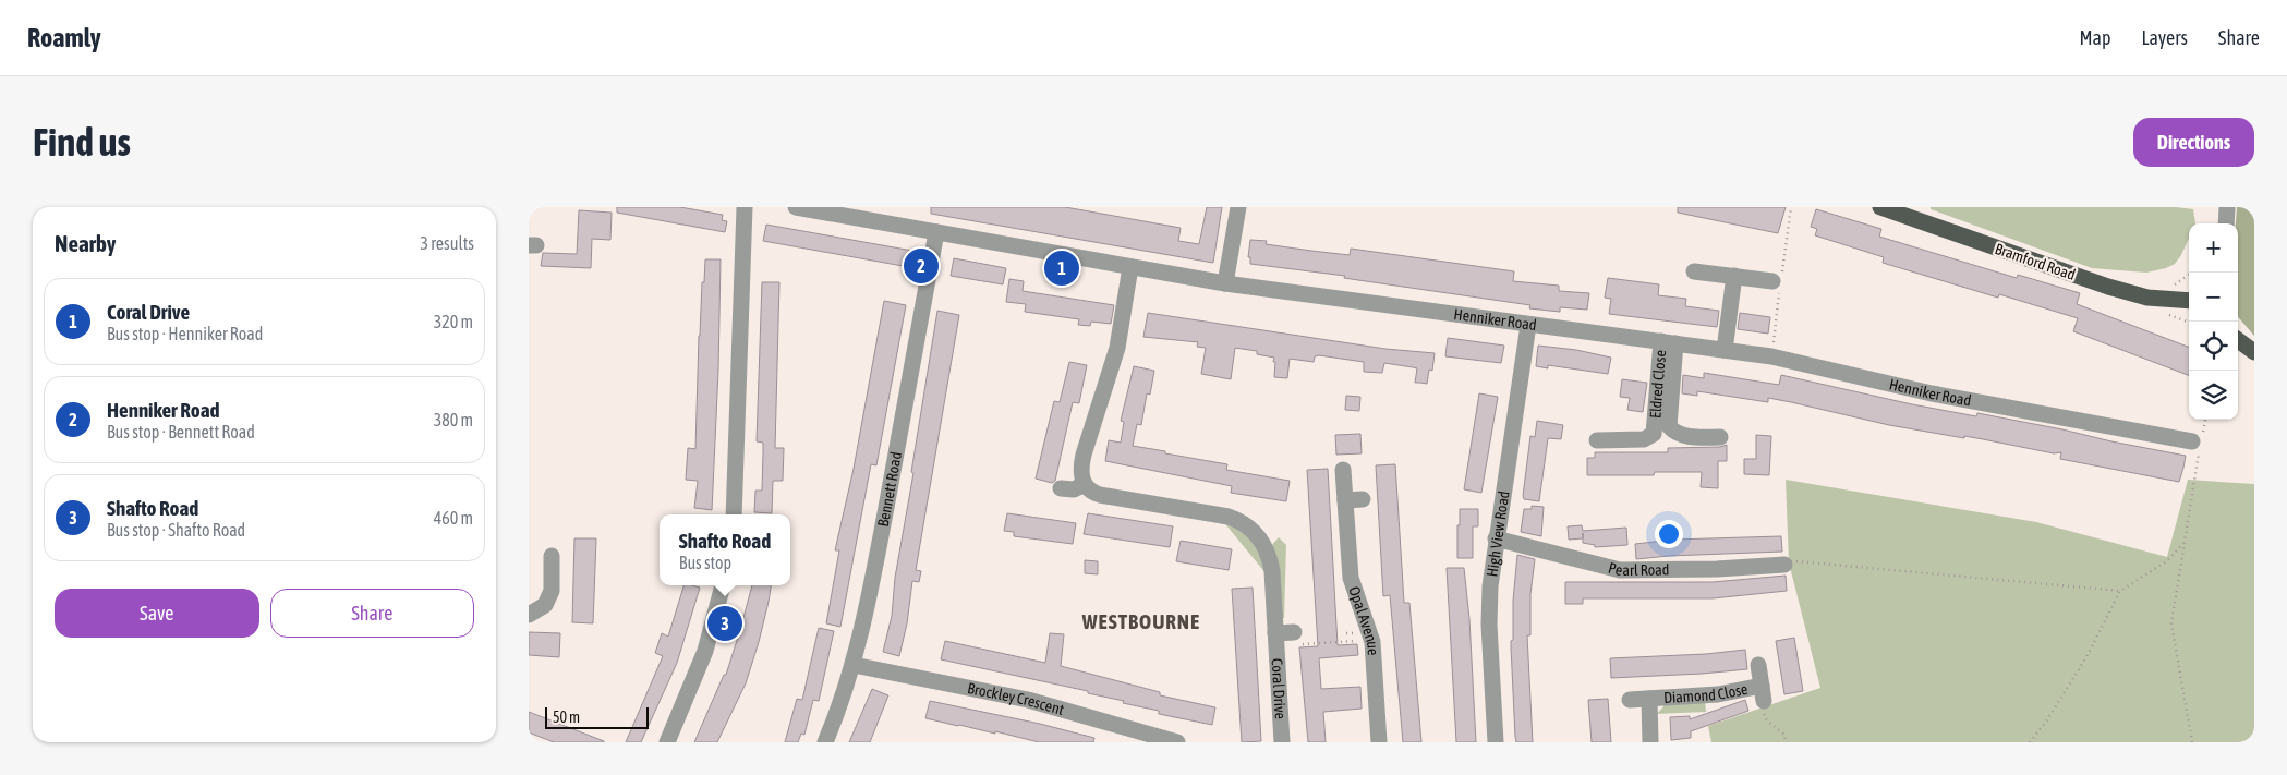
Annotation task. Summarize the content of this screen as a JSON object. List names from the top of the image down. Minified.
{"streets":{"main road":["Bramford Road"],"street":["Henniker Road","Eldred Close","Bennett Road","High View Road","Pearl Road","Opal Avenue","Coral Drive","Diamond Close","Brockley Crescent"]},"crossings":[["Henniker Road","Eldred Close"],["Henniker Road","Bennett Road"],["Henniker Road","High View Road"],["Bennett Road","Brockley Crescent"],["High View Road","Pearl Road"]],"districts":["WESTBOURNE"],"scale_bar":"50 m","page":{"header":"Roamly","nav":["Map","Layers","Share"],"buttons":["Directions",["Save","Share"]],"title":"Find us","heading":["Nearby","3 results"],"map_buttons":["+","−"],"pins":["2","1","3"],"list":[{"mark":"1","name":"Coral Drive","note":"Bus stop · Henniker Road","value":"320 m"},{"mark":"2","name":"Henniker Road","note":"Bus stop · Bennett Road","value":"380 m"},{"mark":"3","name":"Shafto Road","note":"Bus stop · Shafto Road","value":"460 m"}],"popup":["Shafto Road","Bus stop"],"scale":"50 m"}}
